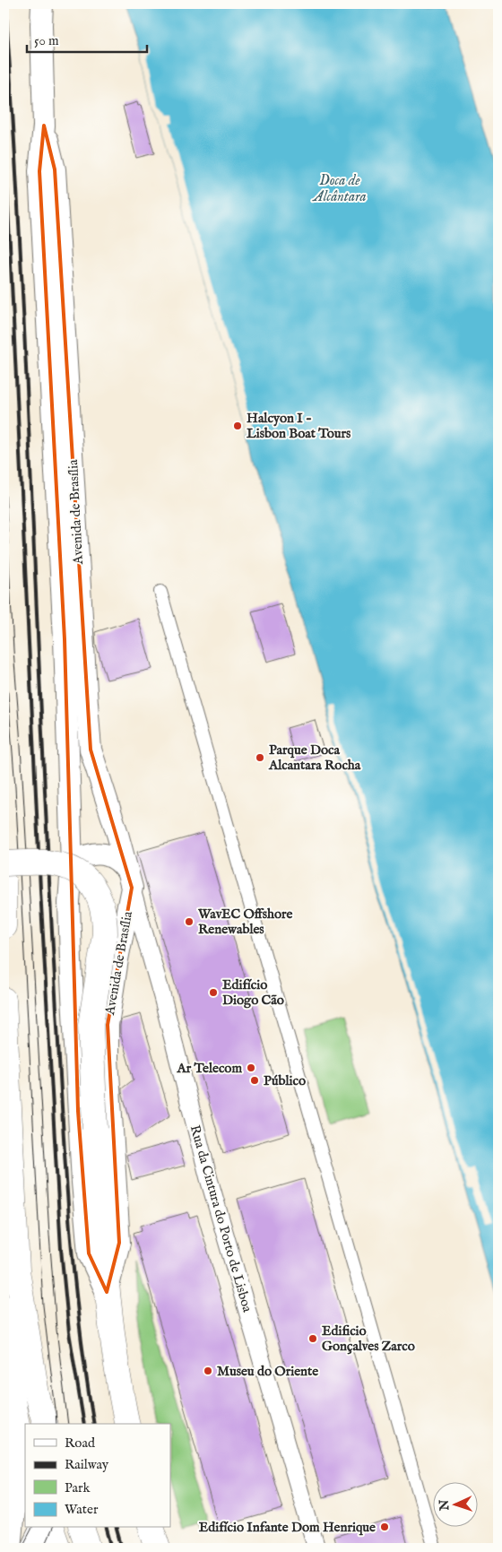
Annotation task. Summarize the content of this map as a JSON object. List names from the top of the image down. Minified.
{"streets":{"main road":["Avenida de Brasília"],"street":["Rua da Cintura do Porto de Lisboa"]},"crossings":[["Avenida de Brasília","Rua da Cintura do Porto de Lisboa"]],"water":["Doca de Alcântara"],"places":["Halcyon I - Lisbon Boat Tours","Parque Doca Alcantara Rocha","WavEC Offshore Renewables","Edifício Diogo Cão","Ar Telecom","Público","Edificio Gonçalves Zarco","Museu do Oriente","Edifício Infante Dom Henrique"],"legend":["Road","Railway","Park","Water"],"scale_bar":"50 m","north":"left"}
